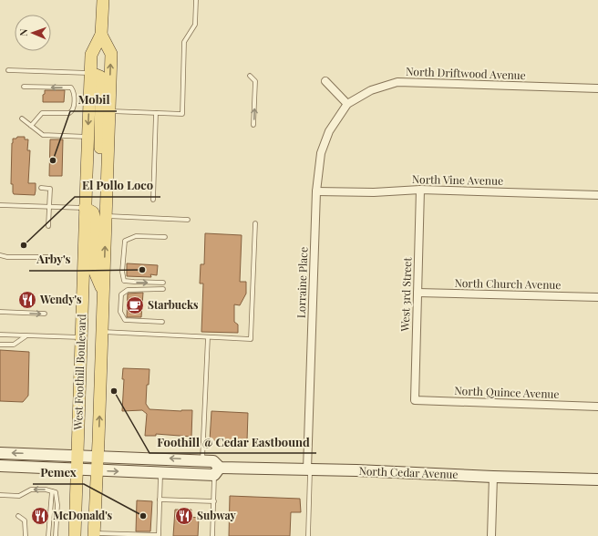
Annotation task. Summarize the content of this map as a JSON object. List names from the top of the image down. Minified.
{"streets":{"main road":["West Foothill Boulevard","North Cedar Avenue"],"street":["North Driftwood Avenue","North Vine Avenue","Lorraine Place","North Church Avenue","West 3rd Street","North Quince Avenue"]},"crossings":[["North Driftwood Avenue","Lorraine Place"],["North Vine Avenue","Lorraine Place"],["North Vine Avenue","West 3rd Street"],["Lorraine Place","North Cedar Avenue"],["North Church Avenue","West 3rd Street"],["West 3rd Street","North Quince Avenue"],["West Foothill Boulevard","North Cedar Avenue"]],"places":{"other":["Mobil","El Pollo Loco","Arby's","Foothill @ Cedar Eastbound","Pemex"],"restaurant":["Wendy's","McDonald's","Subway"],"cafe":["Starbucks"]},"north":"left"}
